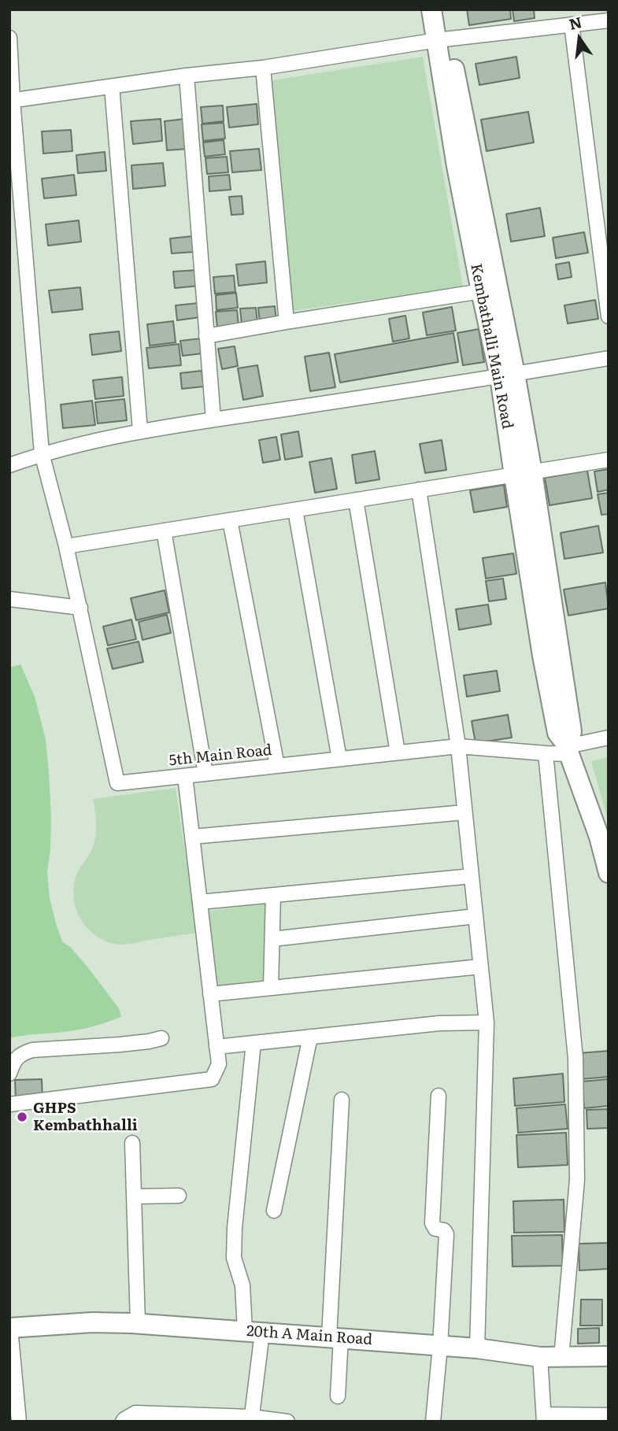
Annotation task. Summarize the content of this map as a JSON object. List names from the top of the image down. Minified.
{"streets":{"street":["Kembathalli Main Road","5th Main Road","20th A Main Road"]},"crossings":[["Kembathalli Main Road","5th Main Road"]],"places":["GHPS Kembathhalli"],"north":"top"}
